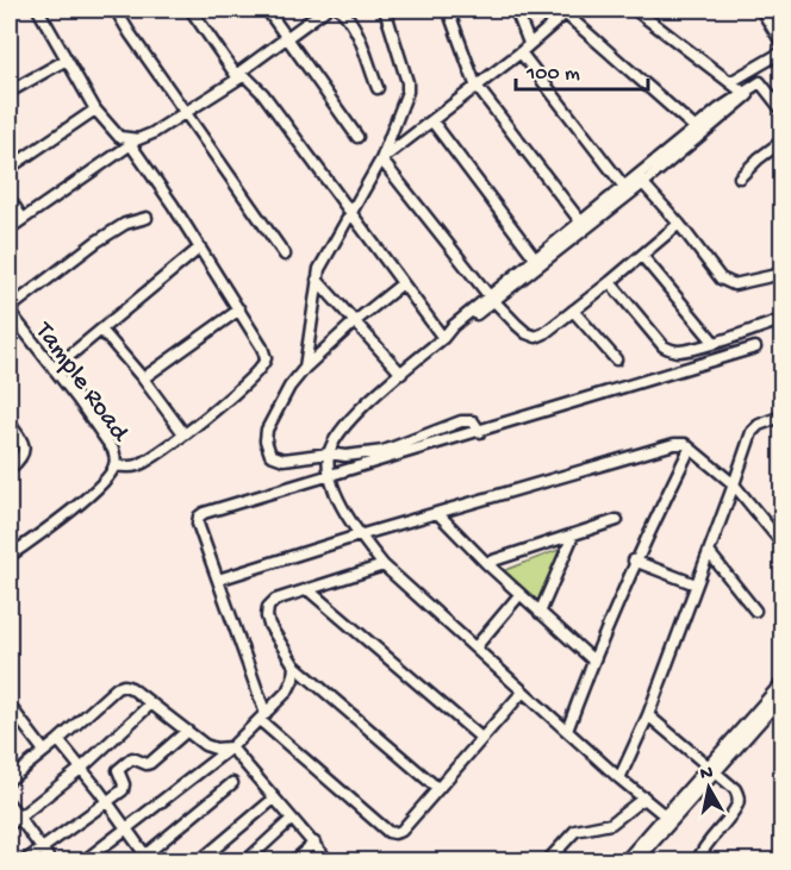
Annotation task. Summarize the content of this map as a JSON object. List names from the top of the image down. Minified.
{"streets":{"street":["Tample Road"]},"scale_bar":"100 m","north":"top"}
